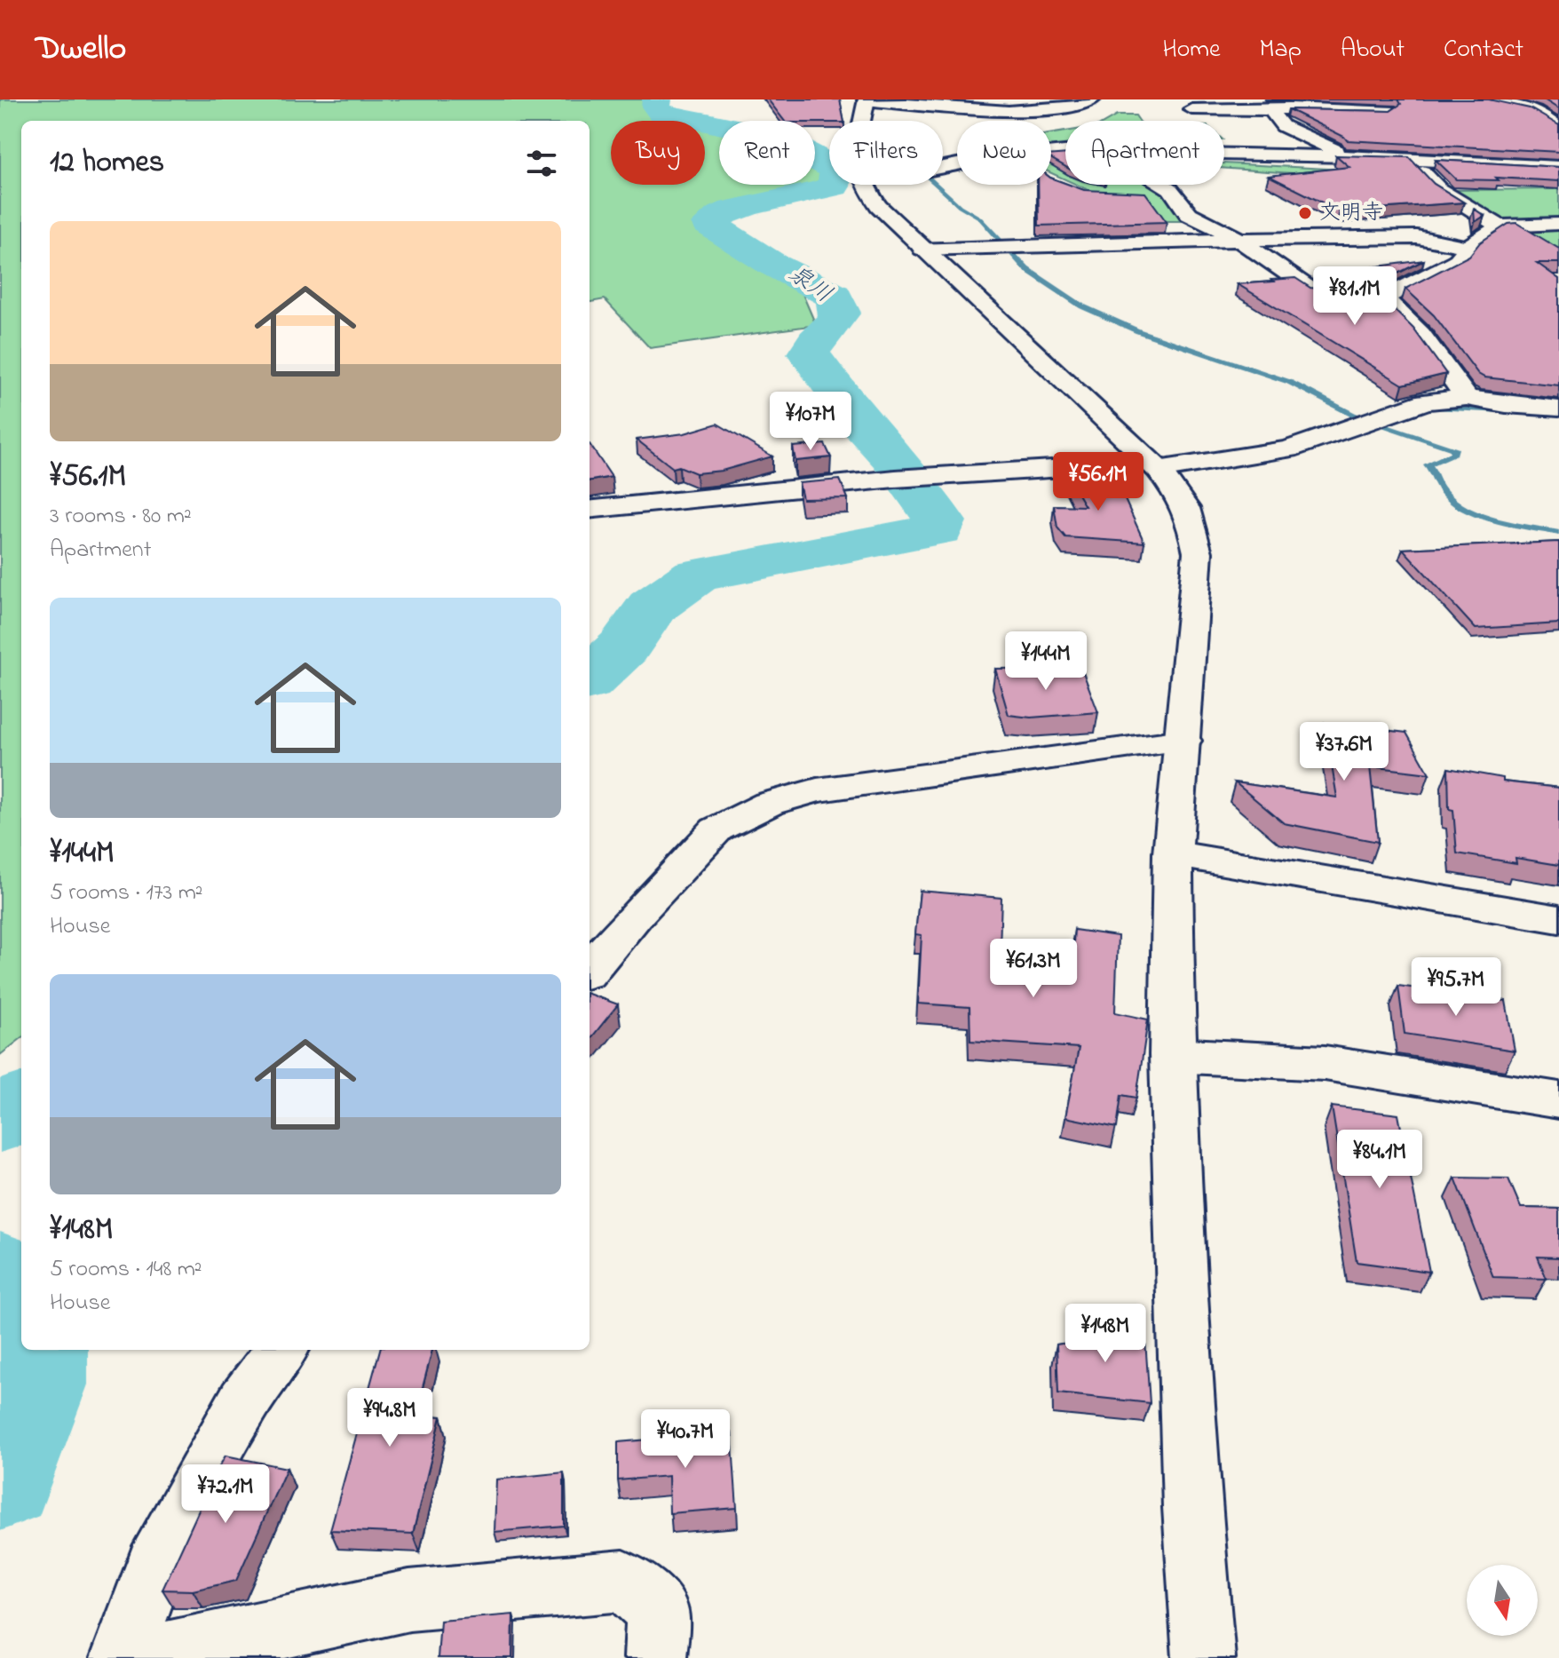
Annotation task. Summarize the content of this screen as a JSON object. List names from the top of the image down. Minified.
{"water":["泉川"],"places":["文明寺"],"north":"bottom","page":{"header":"Dwello","nav":["Home","Map","About","Contact"],"chip":["Buy","Rent","Filters","New","Apartment"],"heading":"12 homes","list":[{"name":"¥56.1M","note":"3 rooms · 80 m² · Apartment"},{"name":"¥144M","note":"5 rooms · 173 m² · House"},{"name":"¥148M","note":"5 rooms · 148 m² · House"}],"price":["¥81.1M","¥107M","¥56.1M","¥144M","¥37.6M","¥61.3M","¥95.7M","¥84.1M","¥148M","¥94.8M","¥40.7M","¥72.1M"]}}
